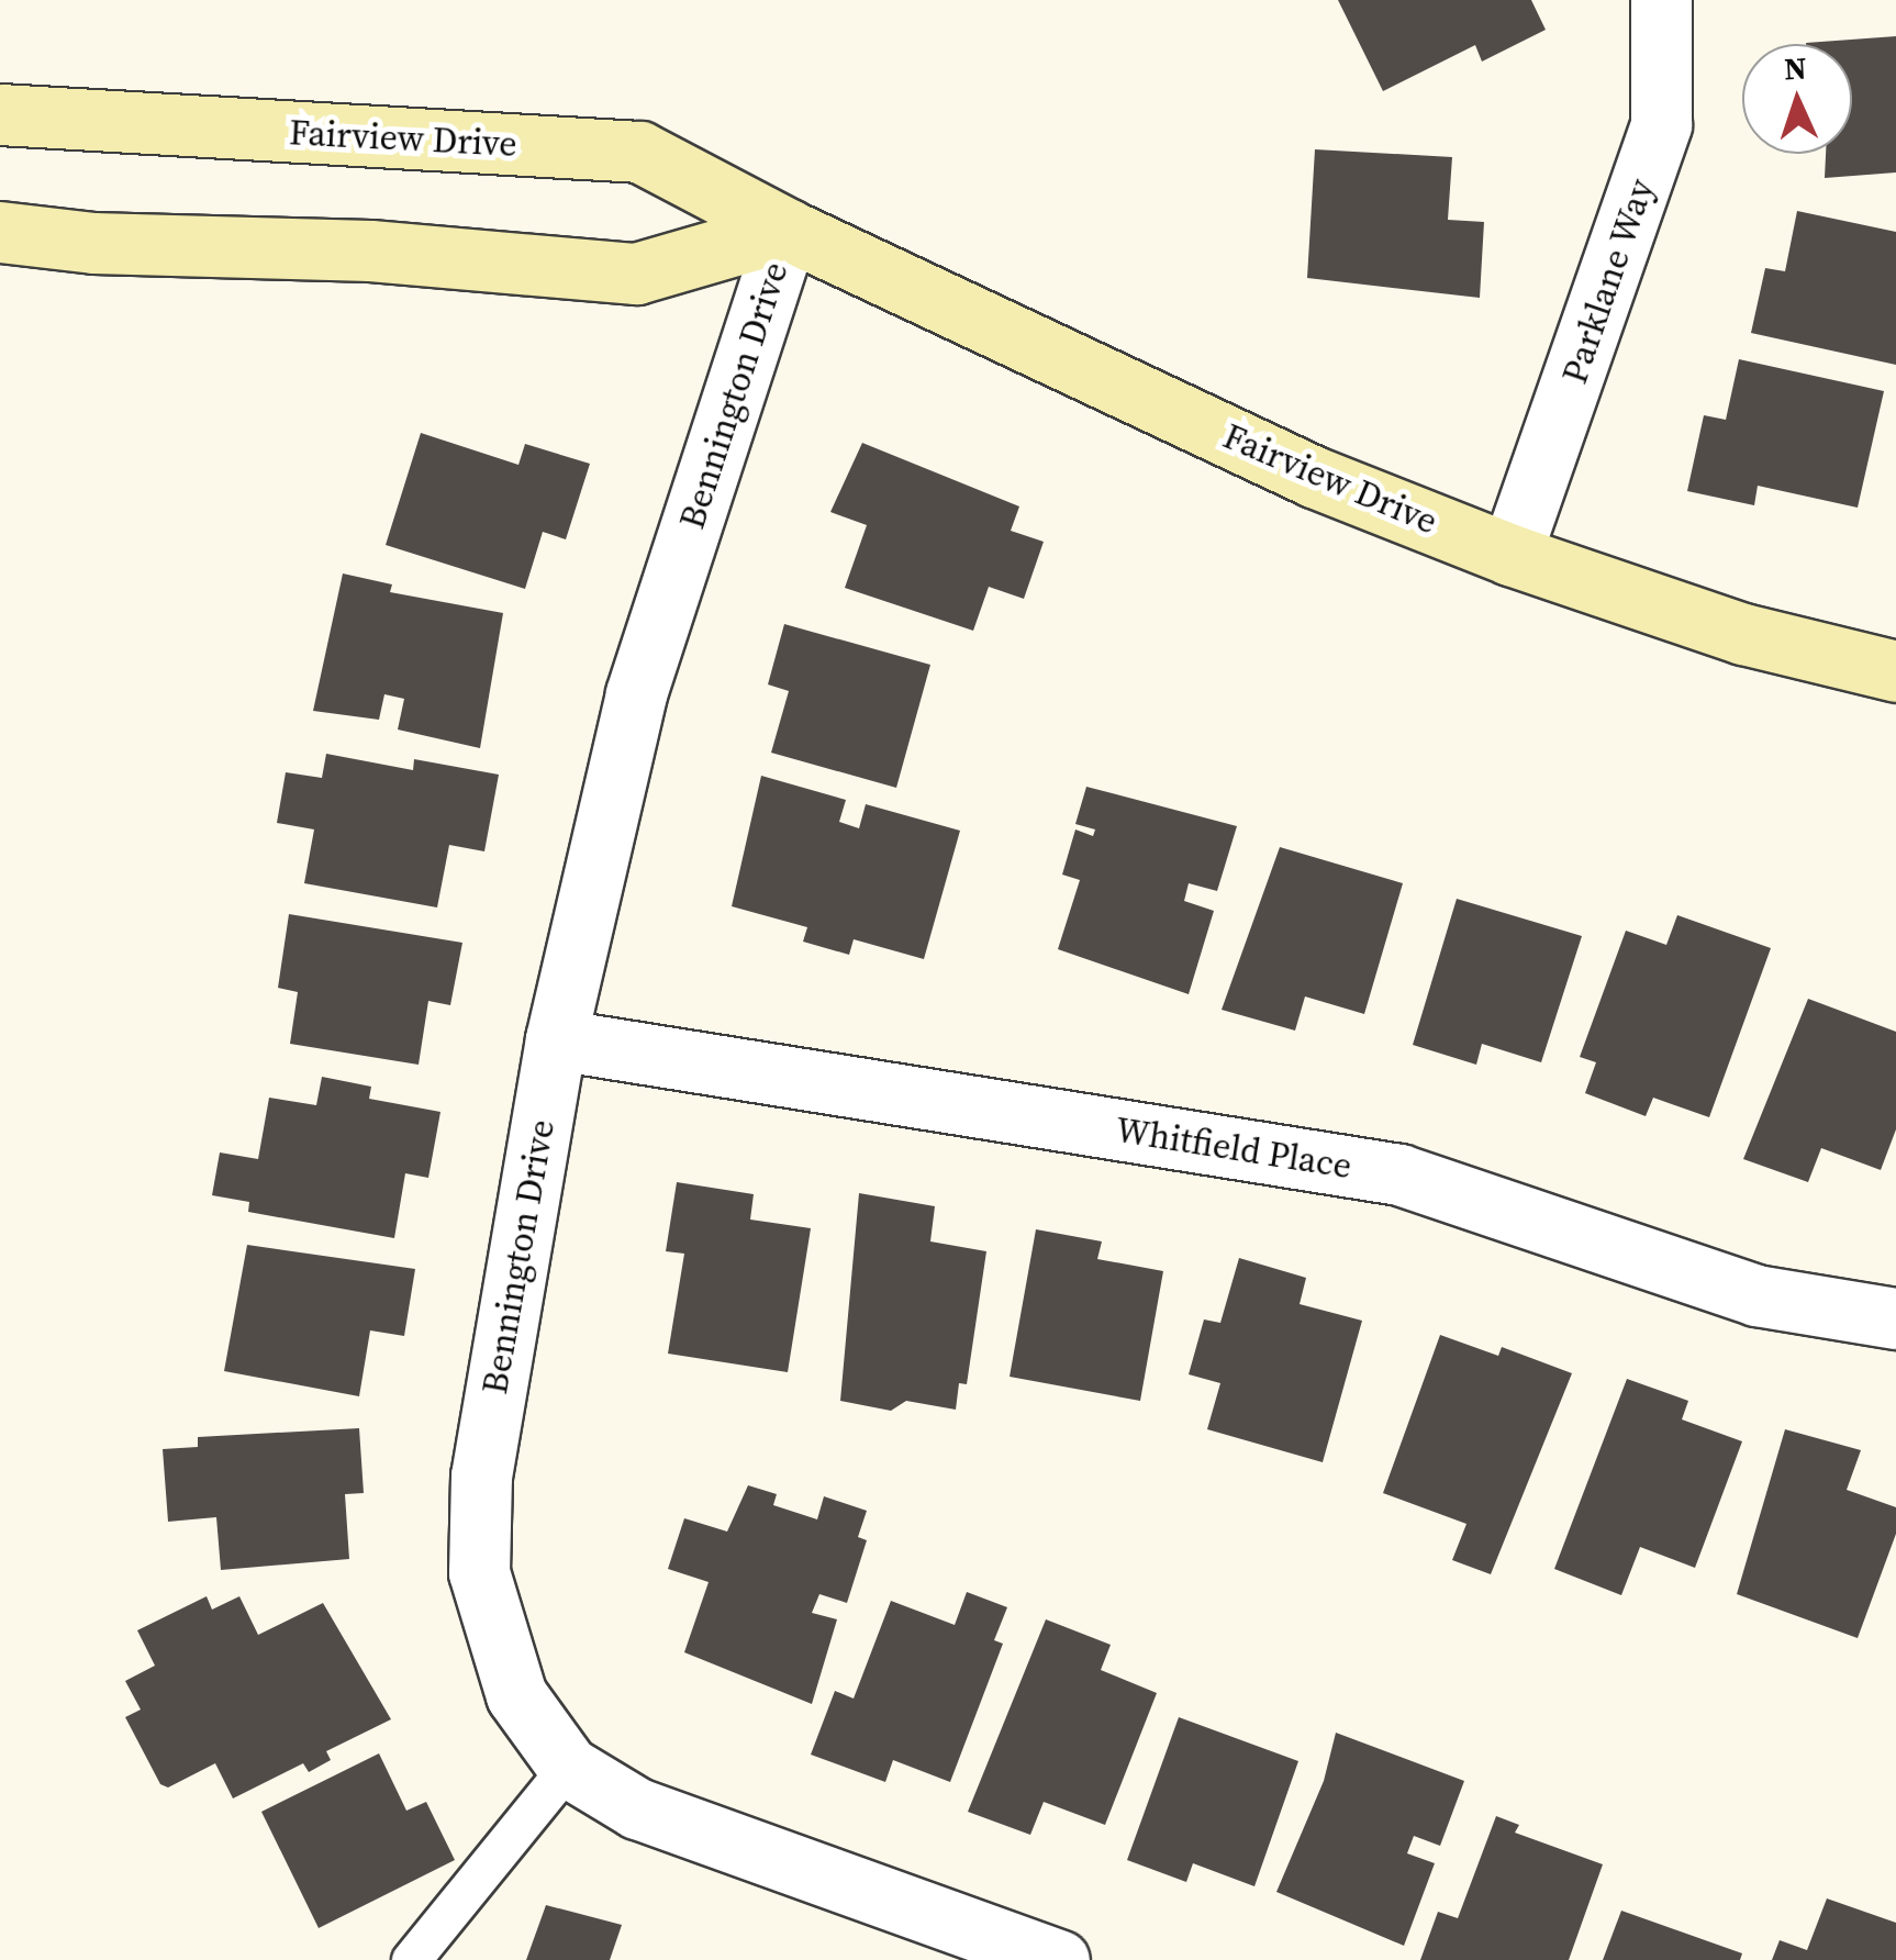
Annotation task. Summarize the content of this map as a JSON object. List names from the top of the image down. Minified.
{"streets":{"street":["Fairview Drive","Parklane Way","Bennington Drive","Whitfield Place"]},"crossings":[["Fairview Drive","Parklane Way"],["Fairview Drive","Bennington Drive"],["Bennington Drive","Whitfield Place"]],"north":"top"}
